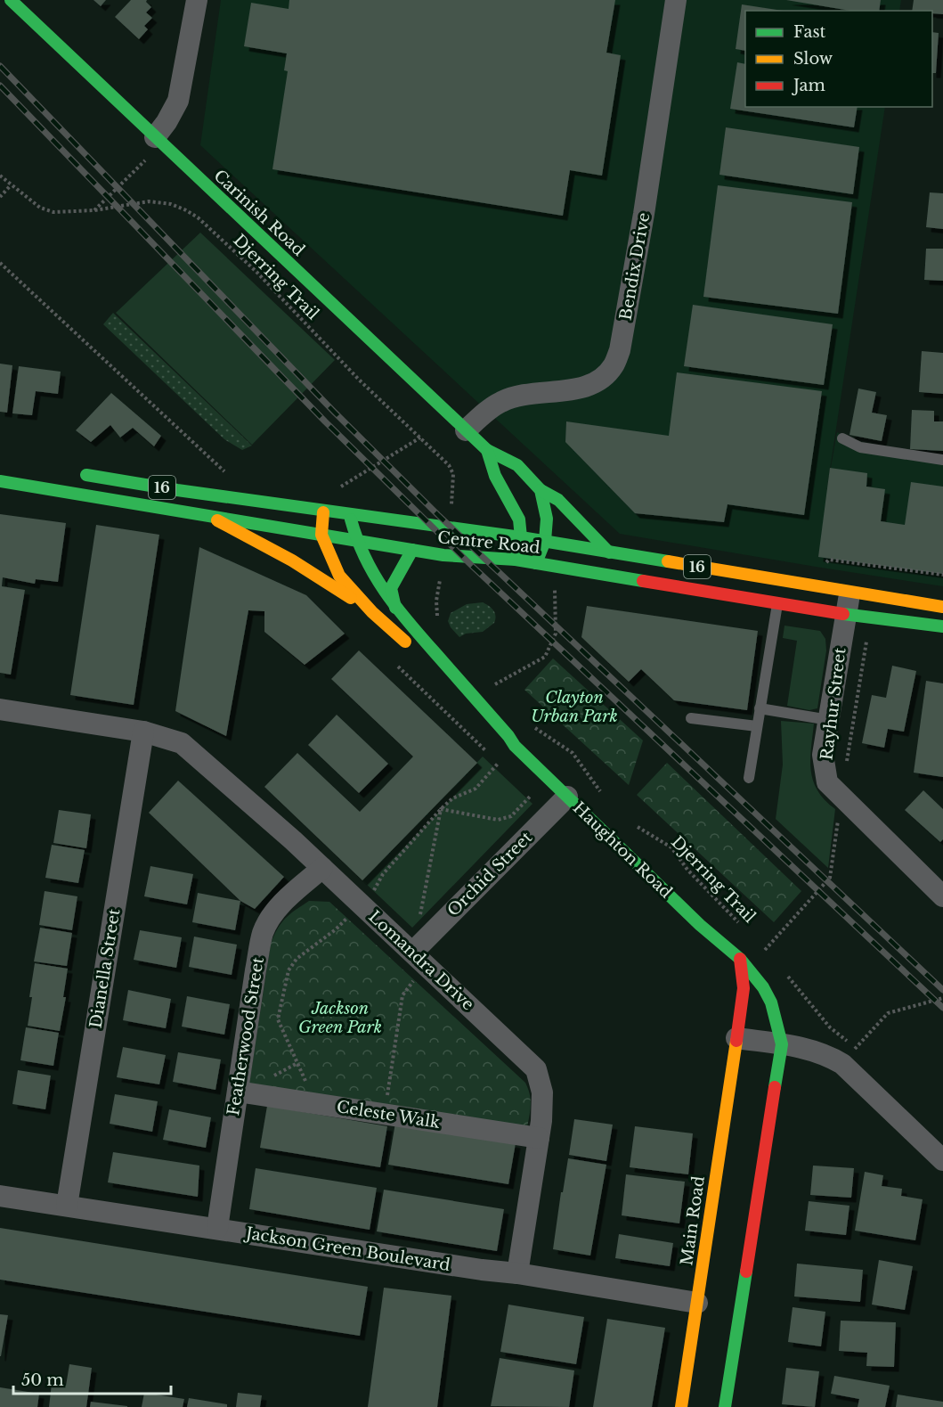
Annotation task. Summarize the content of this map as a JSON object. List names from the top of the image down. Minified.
{"streets":{"main road":["Carinish Road","16","Centre Road","Haughton Road","Main Road"],"street":["Bendix Drive","Rayhur Street","Orchid Street","Lomandra Drive","Dianella Street","Featherwood Street","Celeste Walk","Jackson Green Boulevard"],"path":["Djerring Trail"]},"crossings":[["Carinish Road","Bendix Drive"],["Carinish Road","Centre Road"],["Centre Road","Rayhur Street"],["Centre Road","Haughton Road"],["Haughton Road","Orchid Street"],["Orchid Street","Lomandra Drive"],["Lomandra Drive","Dianella Street"],["Lomandra Drive","Featherwood Street"],["Lomandra Drive","Celeste Walk"],["Lomandra Drive","Jackson Green Boulevard"],["Dianella Street","Jackson Green Boulevard"],["Featherwood Street","Celeste Walk"],["Featherwood Street","Jackson Green Boulevard"],["Main Road","Jackson Green Boulevard"]],"parks":["Clayton Urban Park","Jackson Green Park"],"legend":["Fast","Slow","Jam"],"scale_bar":"50 m"}
